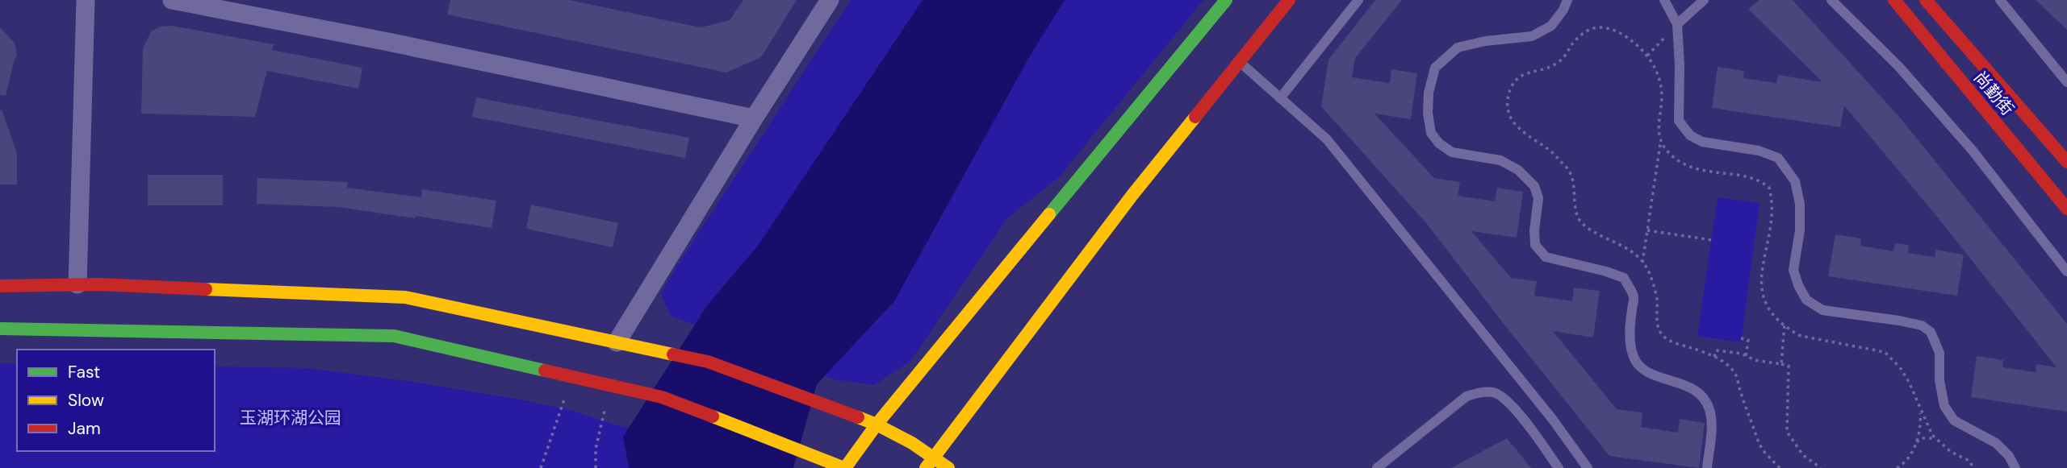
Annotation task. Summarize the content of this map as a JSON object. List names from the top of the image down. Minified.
{"streets":{"main road":["尚勤街"]},"parks":["玉湖环湖公园"],"legend":["Fast","Slow","Jam"]}
